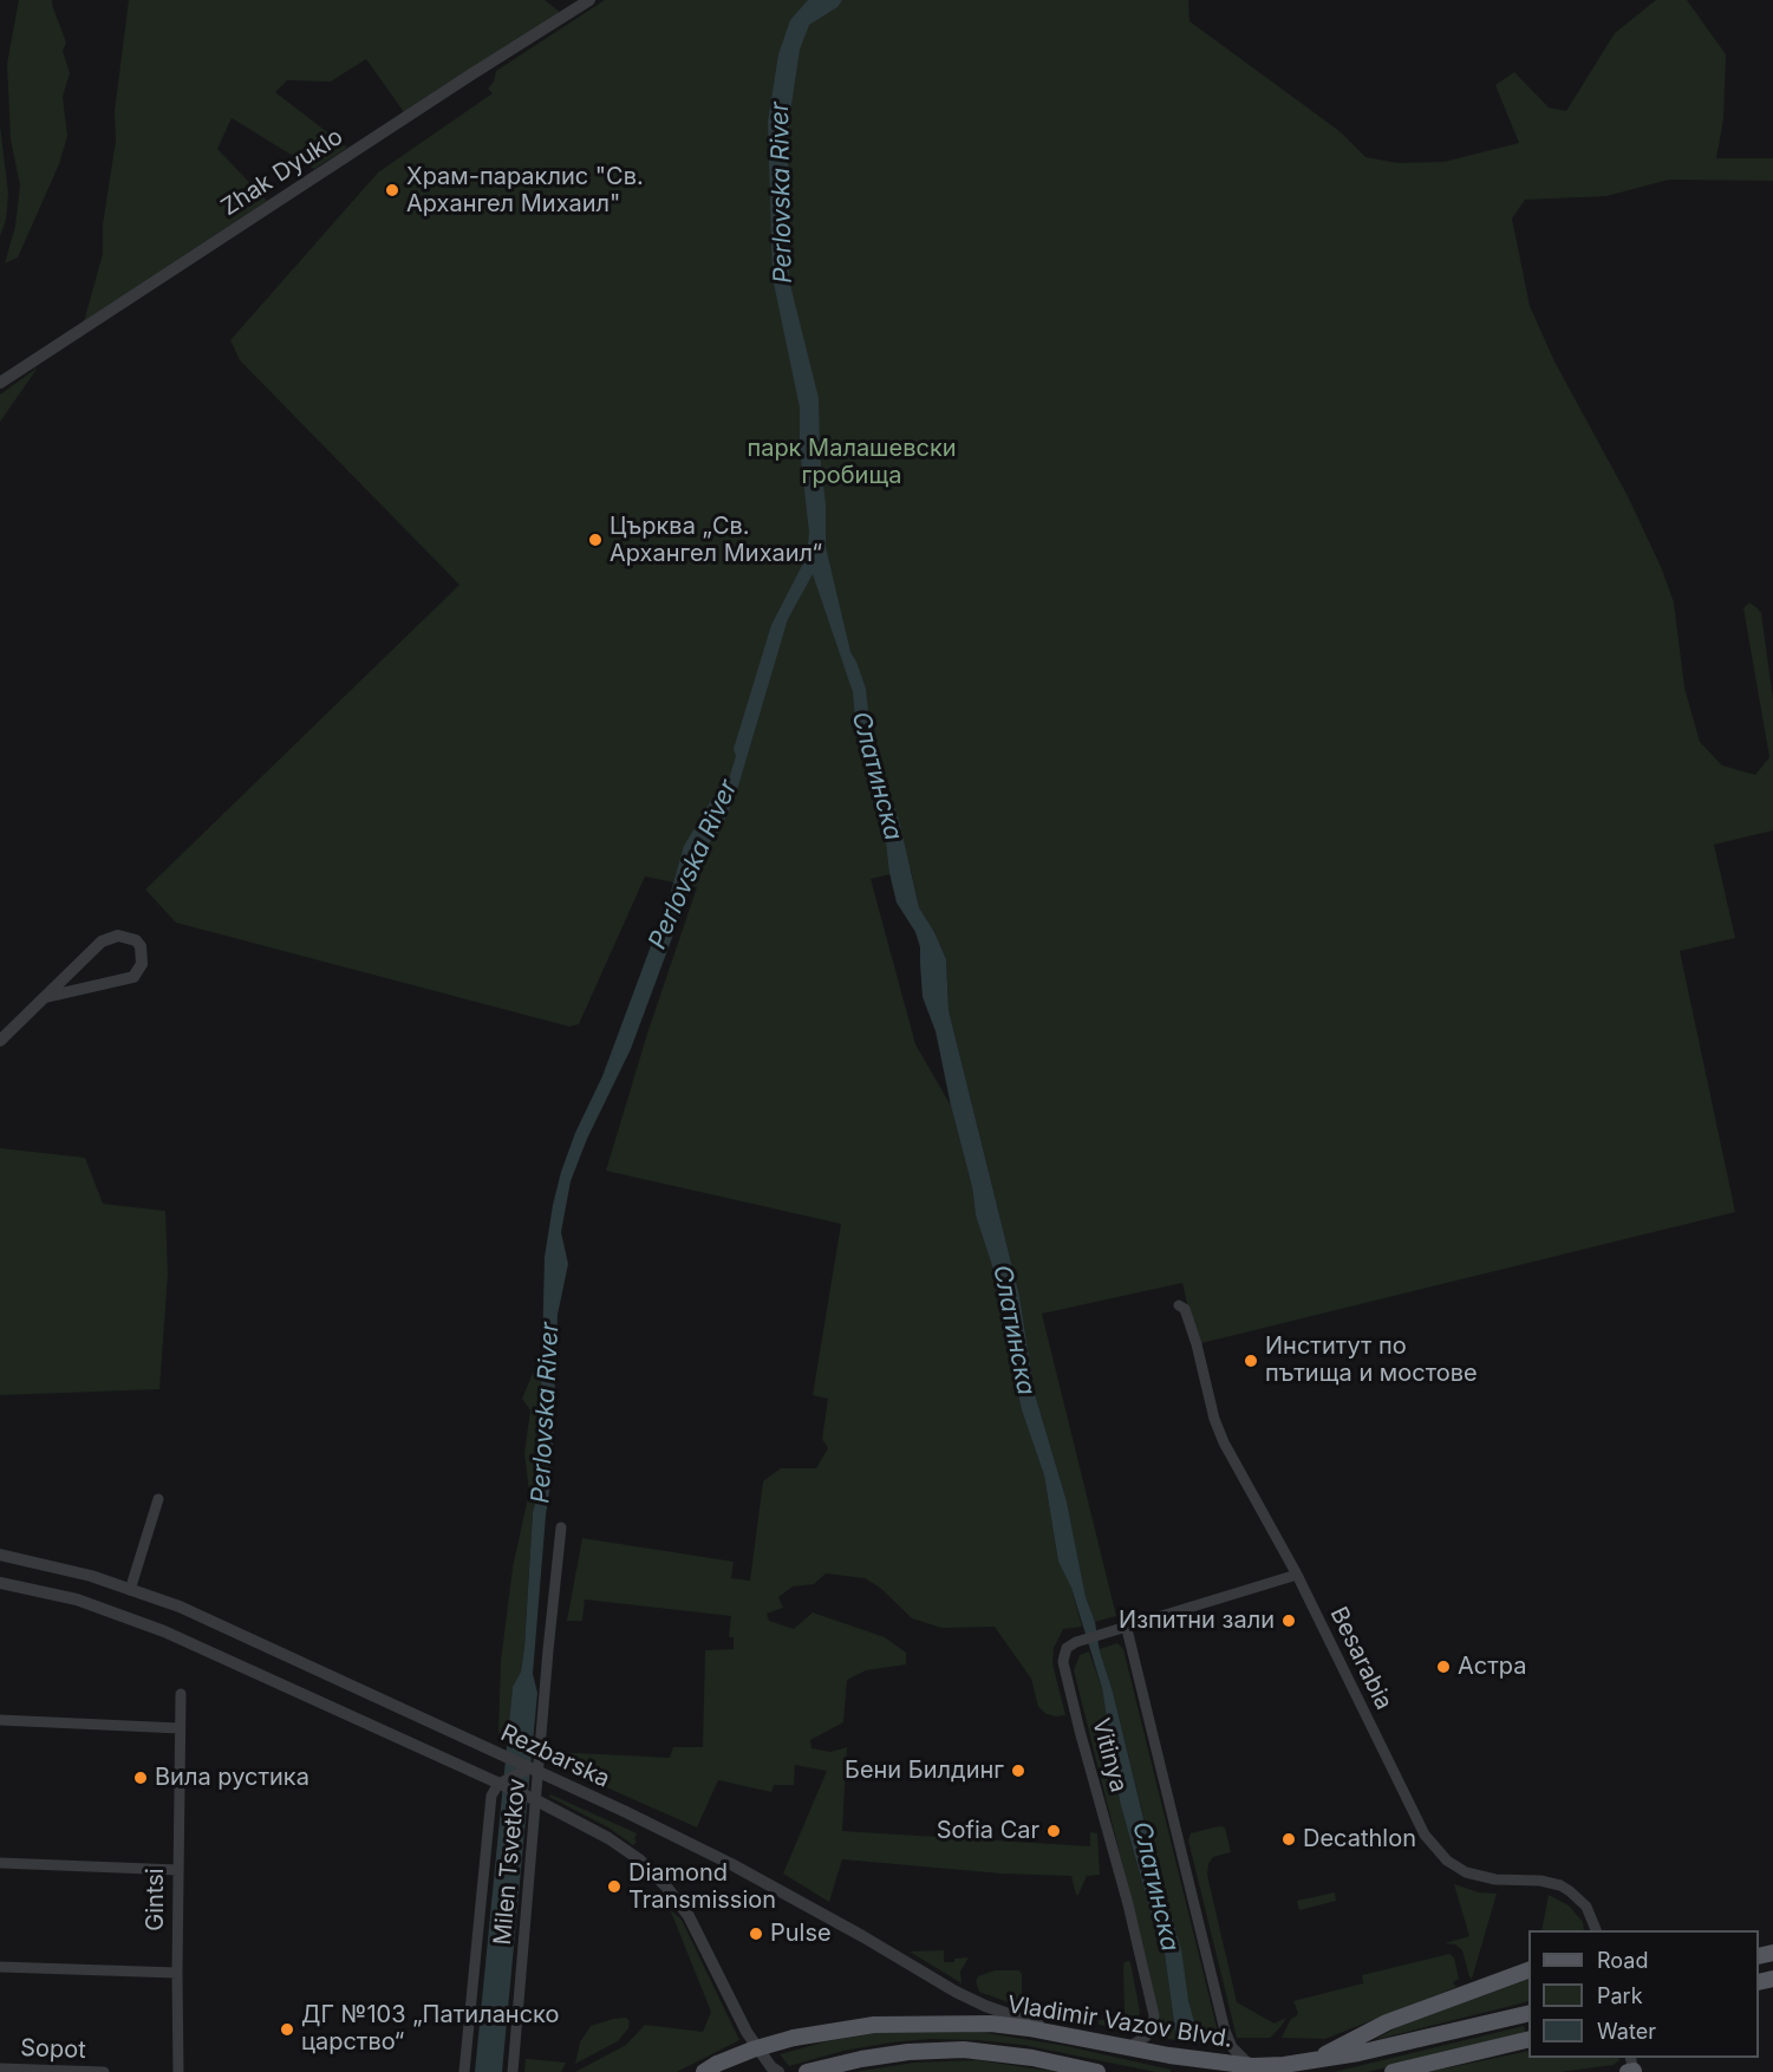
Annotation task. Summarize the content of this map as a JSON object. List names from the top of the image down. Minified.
{"streets":{"main road":["Vladimir Vazov Blvd."],"street":["Zhak Dyuklo","Besarabia","Vitinya","Rezbarska","Milen Tsvetkov","Gintsi","Sopot"]},"crossings":[["Besarabia","Vitinya"],["Vitinya","Vladimir Vazov Blvd."],["Rezbarska","Milen Tsvetkov"],["Rezbarska","Vladimir Vazov Blvd."]],"water":["Perlovska River","Слатинска"],"parks":["парк Малашевски гробища"],"places":["Храм-параклис \"Св. Архангел Михаил\"","Църква „Св. Архангел Михаил“","Институт по пътища и мостове","Изпитни зали","Астра","Бени Билдинг","Вила рустика","Sofia Car","Decathlon","Diamond Transmission","Pulse","ДГ №103 „Патиланско царство“"],"legend":["Road","Park","Water"]}
